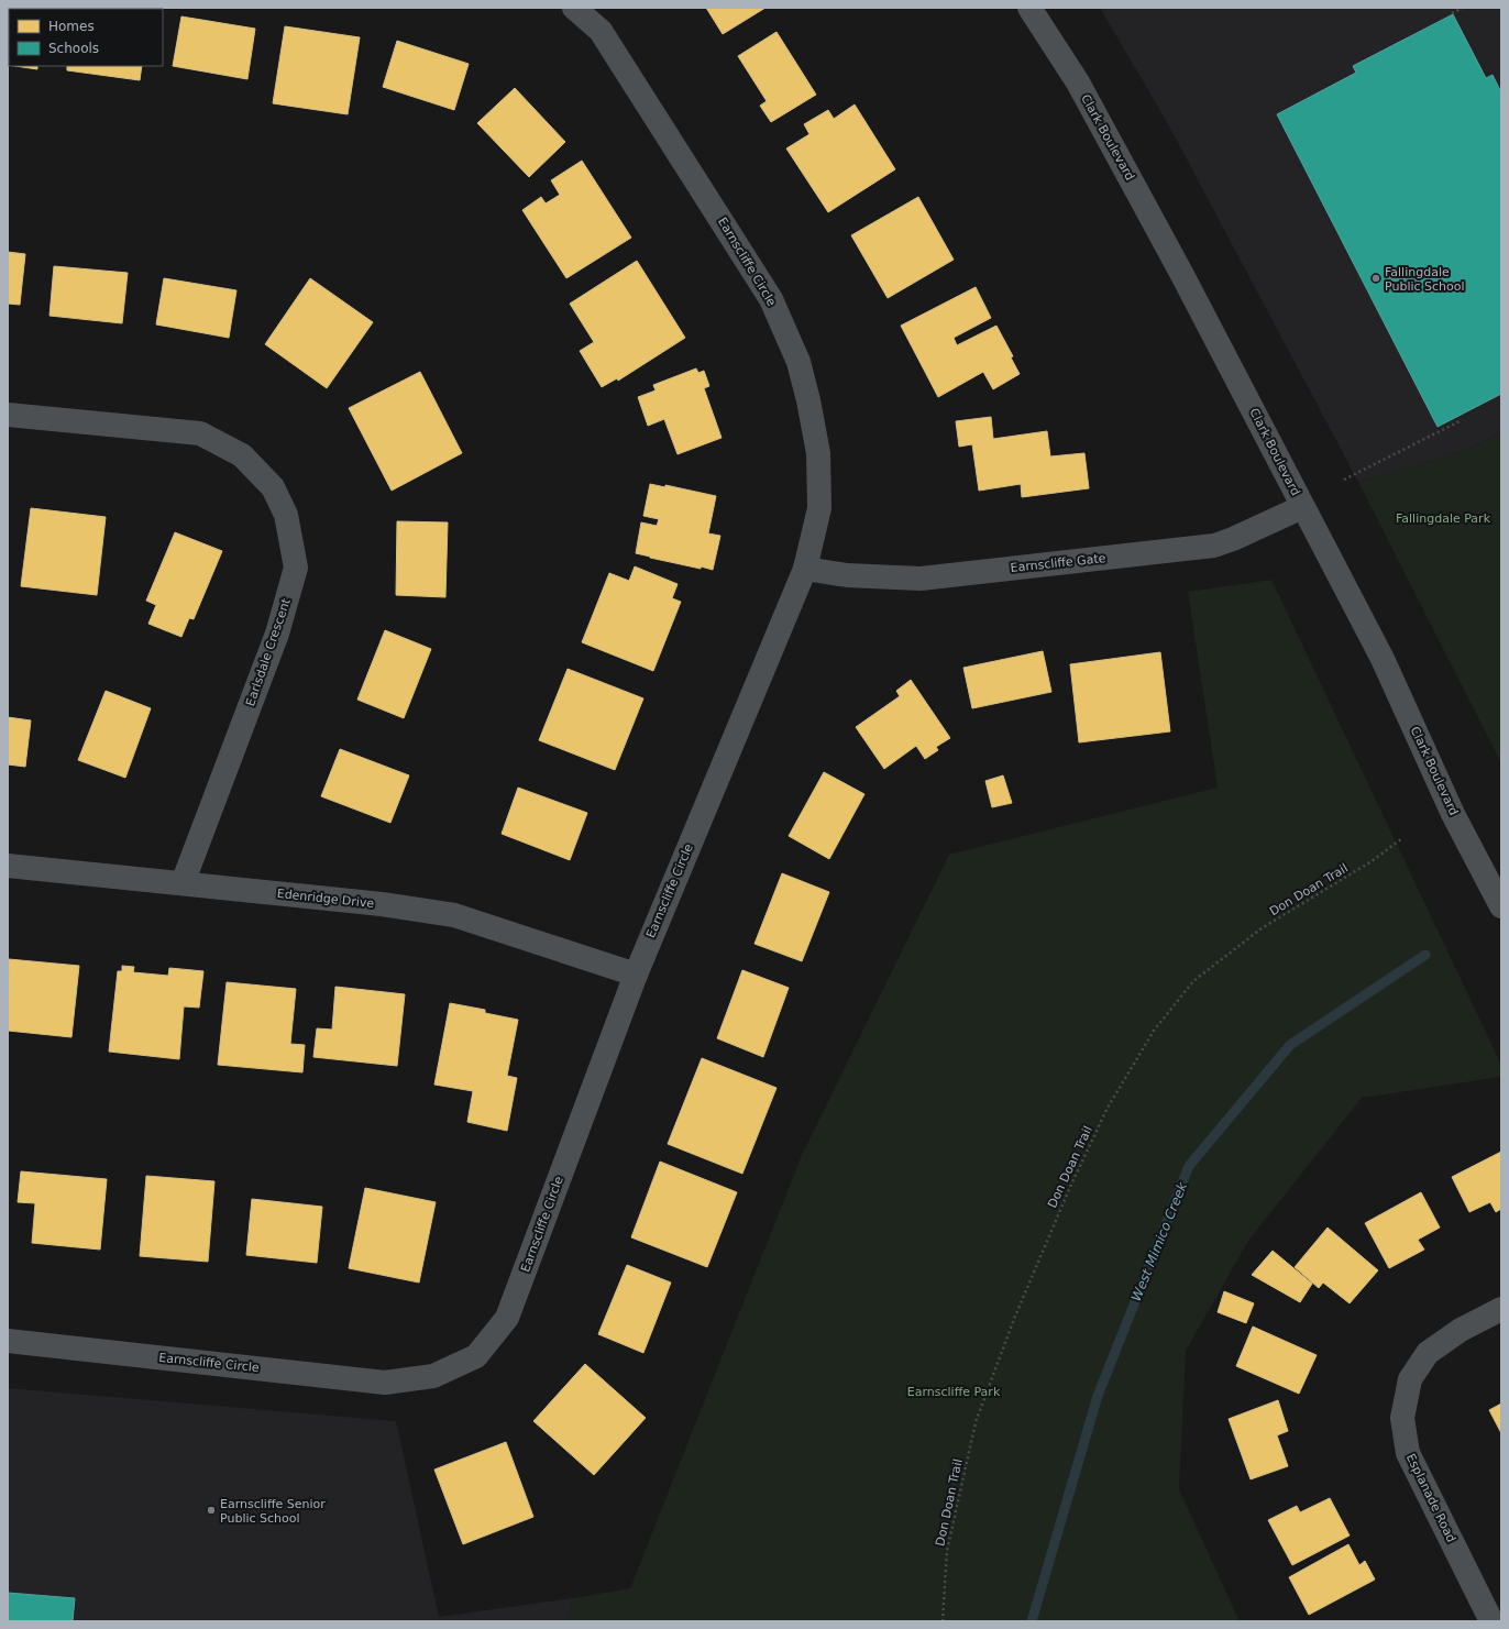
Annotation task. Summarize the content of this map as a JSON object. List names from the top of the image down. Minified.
{"streets":{"street":["Clark Boulevard","Earnscliffe Circle","Earnscliffe Gate","Earlsdale Crescent","Edenridge Drive","Esplanade Road"],"path":["Don Doan Trail"]},"crossings":[["Clark Boulevard","Earnscliffe Gate"],["Earnscliffe Circle","Earnscliffe Gate"],["Earnscliffe Circle","Edenridge Drive"],["Earlsdale Crescent","Edenridge Drive"]],"water":["West Mimico Creek"],"parks":["Fallingdale Park","Earnscliffe Park"],"places":["Fallingdale Public School","Earnscliffe Senior Public School"],"legend":["Homes","Schools"]}
